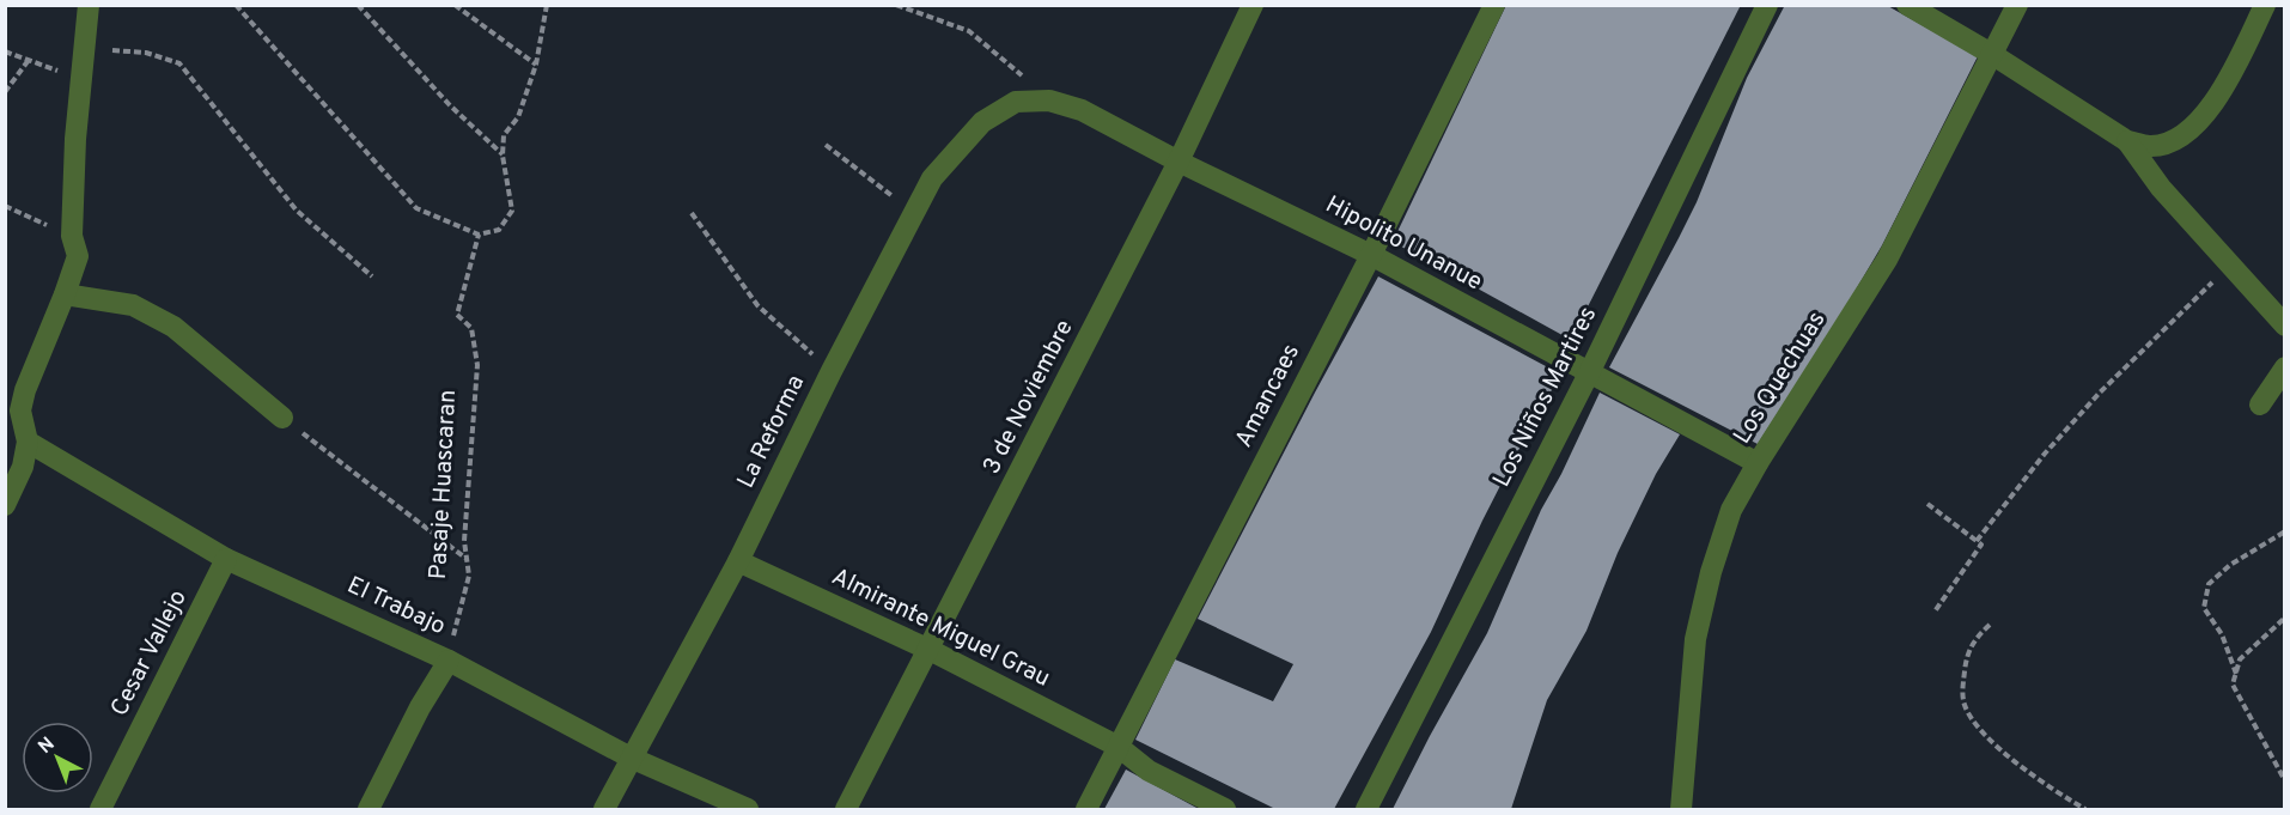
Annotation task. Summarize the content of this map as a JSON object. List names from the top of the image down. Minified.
{"streets":{"street":["Hipolito Unanue","Los Quechuas","Amancaes","3 de Noviembre","Los Niños Martires","La Reforma","El Trabajo","Almirante Miguel Grau","Cesar Vallejo"],"path":["Pasaje Huascaran"]},"crossings":[["Hipolito Unanue","Los Quechuas"],["Hipolito Unanue","Amancaes"],["Hipolito Unanue","3 de Noviembre"],["Hipolito Unanue","Los Niños Martires"],["Hipolito Unanue","La Reforma"],["Amancaes","Almirante Miguel Grau"],["3 de Noviembre","Almirante Miguel Grau"],["La Reforma","El Trabajo"],["La Reforma","Almirante Miguel Grau"],["Pasaje Huascaran","El Trabajo"],["El Trabajo","Cesar Vallejo"]],"north":"top left"}
